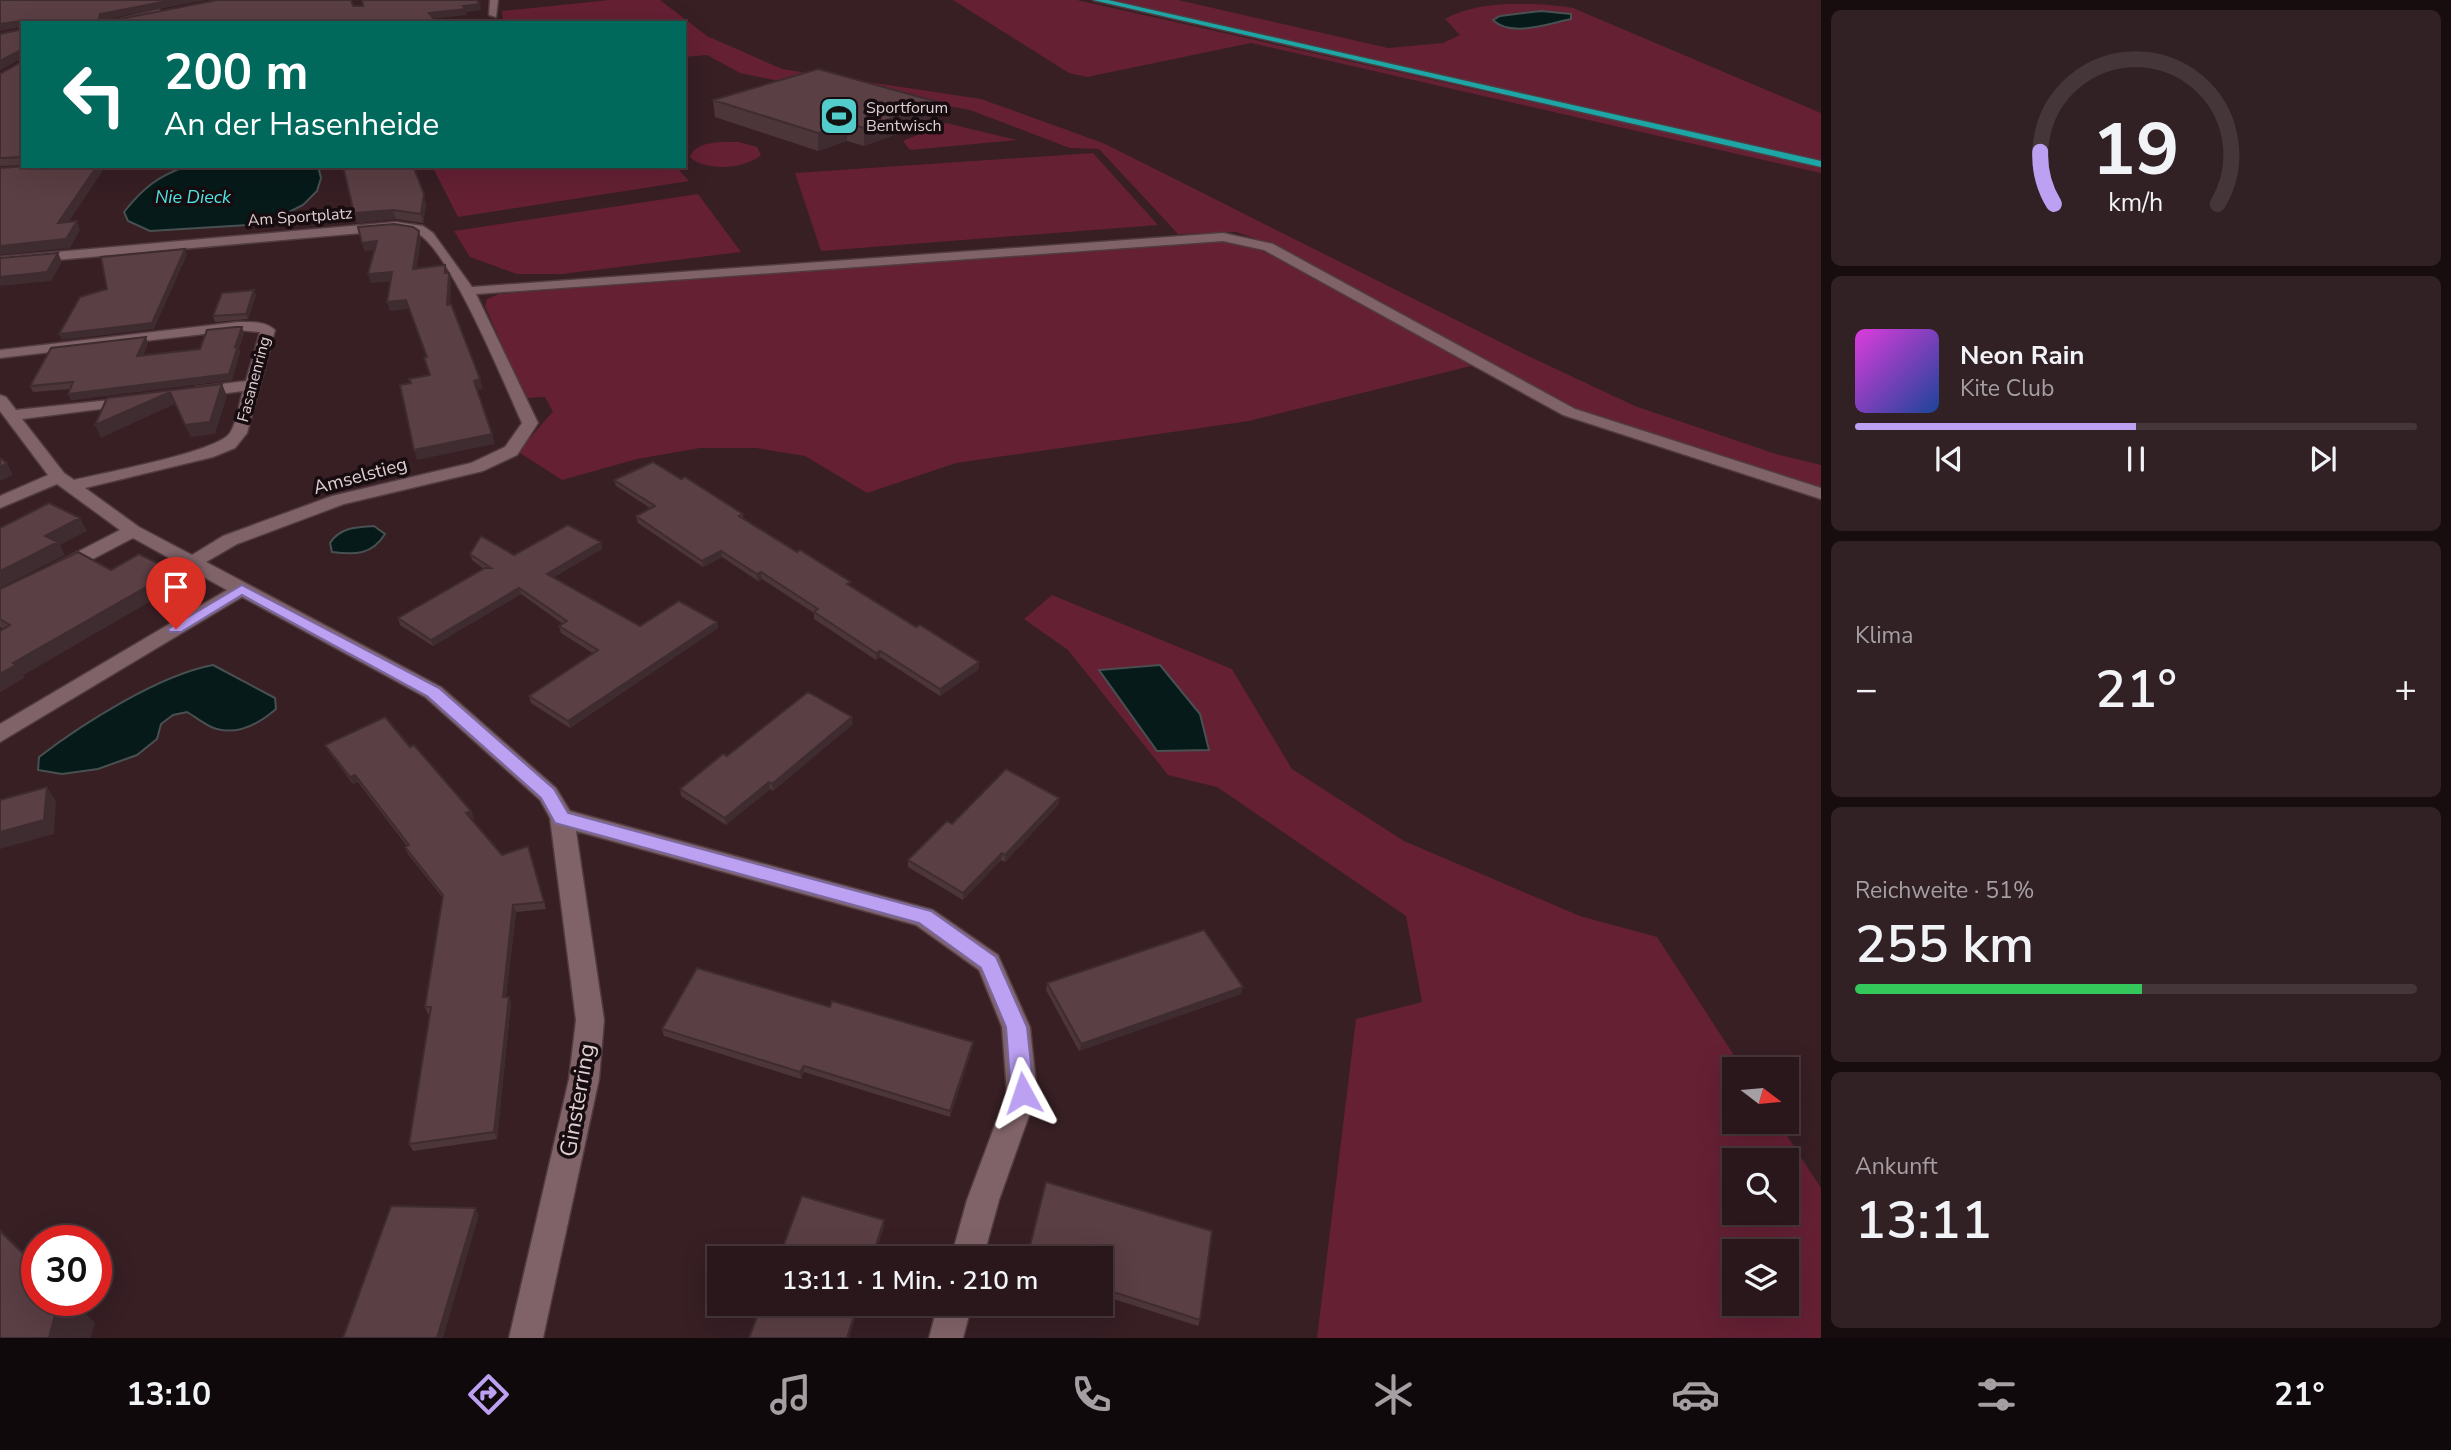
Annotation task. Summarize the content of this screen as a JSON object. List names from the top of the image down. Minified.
{"streets":{"street":["Am Sportplatz","Fasanenring","Amselstieg","Ginsterring"]},"crossings":[["Am Sportplatz","Amselstieg"]],"water":["Nie Dieck"],"places":{"sports":["Sportforum Bentwisch"]},"north":"right","page":{"turn":["200 m","An der Hasenheide"],"song":["Neon Rain","Kite Club"],"tile":["Klima",["Reichweite · 51%","255 km"],["Ankunft","13:11"]],"heat":["−","21°","+"],"limit":"30","trip":"13:11 · 1 Min. · 210 m","tabs":["13:10","21°"],"gauge":["19","km/h"]}}
